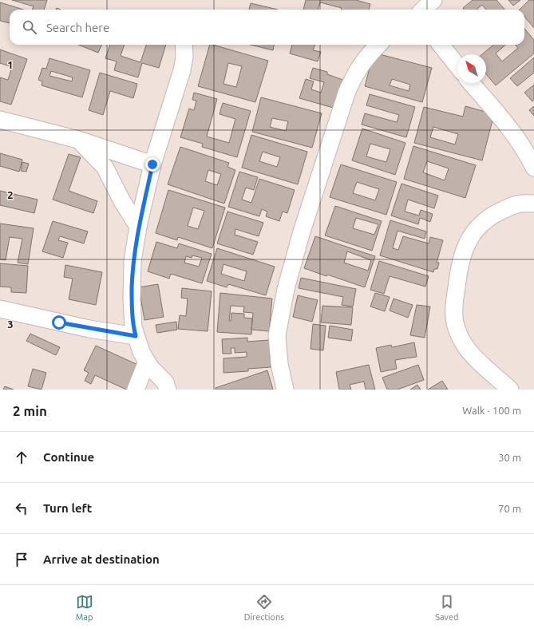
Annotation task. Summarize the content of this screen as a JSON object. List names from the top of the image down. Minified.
{"north":"top left","page":{"search":"Search here","heading":["2 min","Walk · 100 m"],"list":[["Continue","30 m"],["Turn left","70 m"],"Arrive at destination"],"nav":["Map","Directions","Saved"]},"grid":{"rows":["1","2","3"]}}
